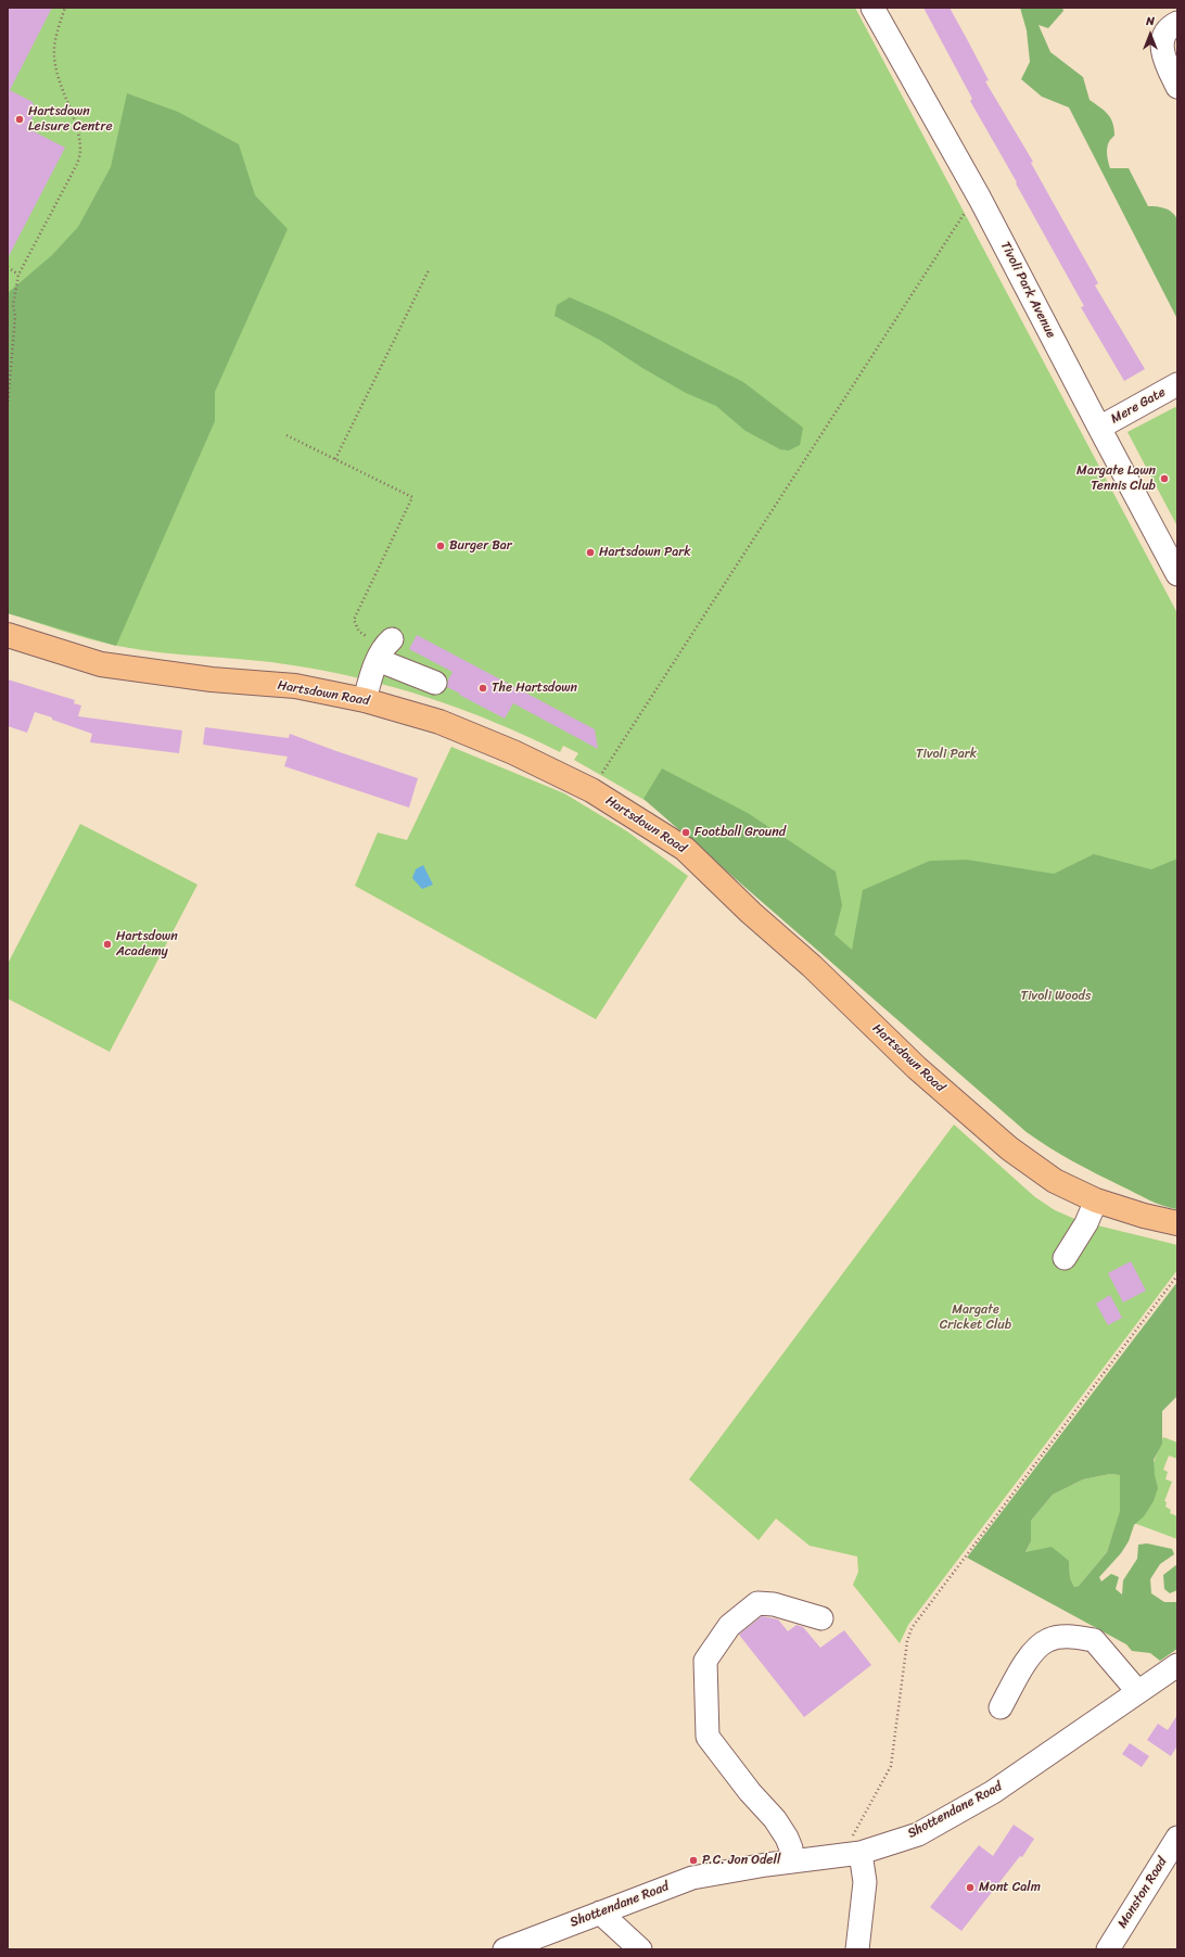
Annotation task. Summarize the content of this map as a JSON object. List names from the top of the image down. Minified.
{"streets":{"main road":["Hartsdown Road"],"street":["Tivoli Park Avenue","Mere Gate","Shottendane Road","Manston Road"]},"crossings":[["Tivoli Park Avenue","Mere Gate"]],"parks":["Tivoli Park","Tivoli Woods","Margate Cricket Club"],"places":["Hartsdown Leisure Centre","Margate Lawn Tennis Club","Burger Bar","Hartsdown Park","The Hartsdown","Football Ground","Hartsdown Academy","P.C. Jon Odell","Mont Calm"],"north":"top"}
